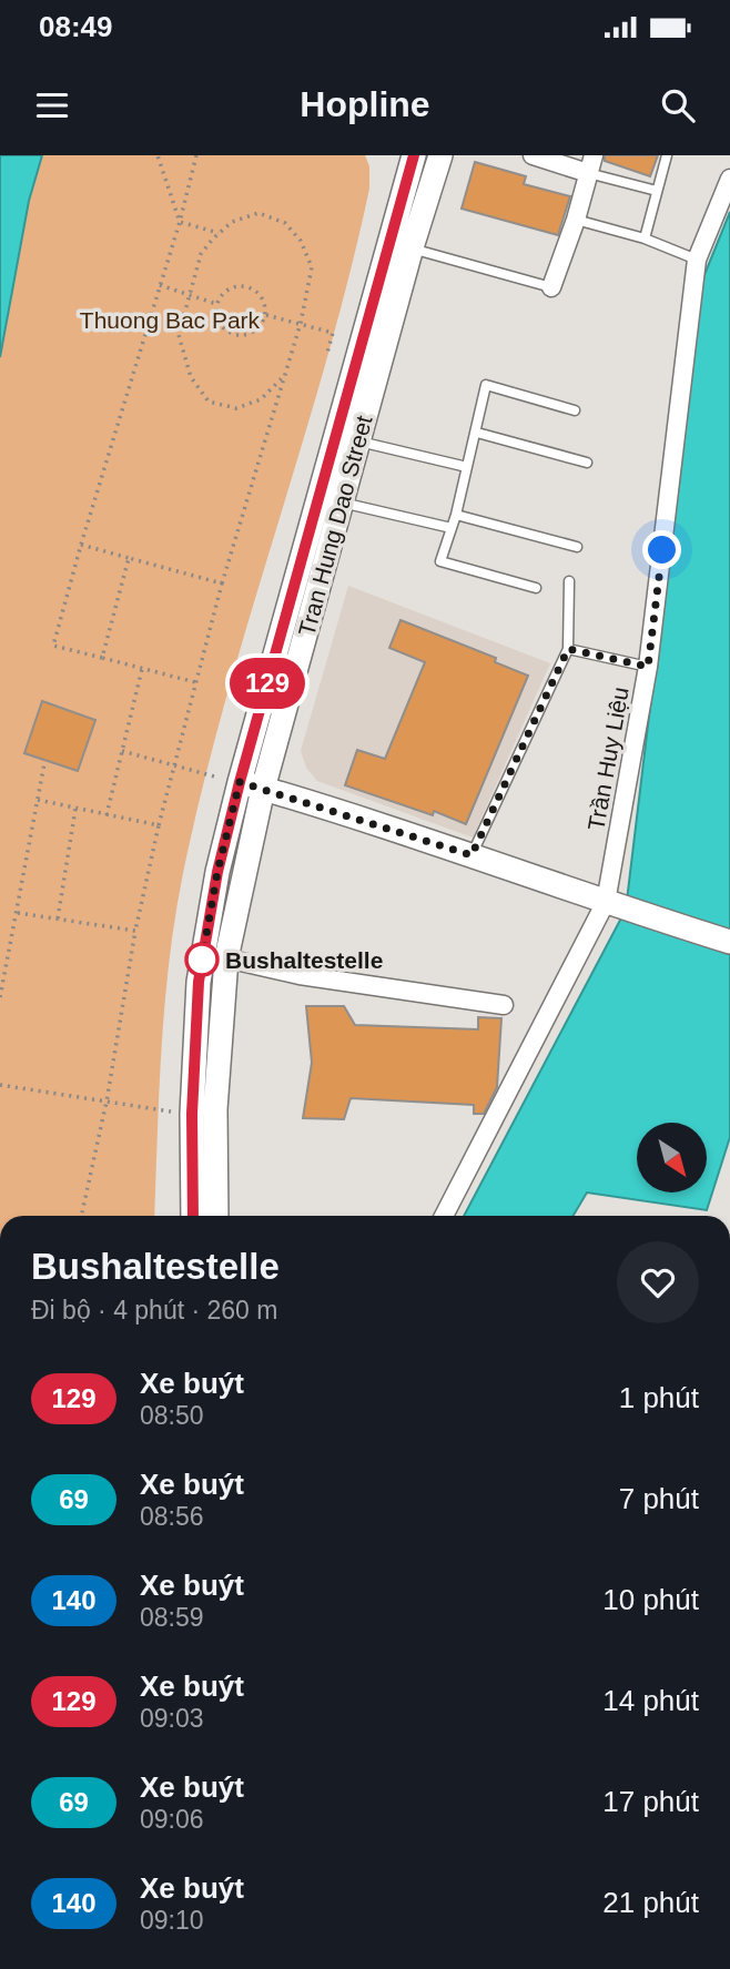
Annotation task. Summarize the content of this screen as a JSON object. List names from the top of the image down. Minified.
{"streets":{"main road":["Tran Hung Dao Street"],"street":["Trần Huy Liệu"]},"parks":["Thuong Bac Park"],"places":["Bushaltestelle"],"lines":["bus line 129"],"north":"bottom right","page":{"status":"08:49","header":"Hopline","on_map":"129","heading":["Bushaltestelle","Đi bộ · 4 phút · 260 m"],"list":[{"mark":"129","name":"Xe buýt","note":"08:50","value":"1 phút"},{"mark":"69","name":"Xe buýt","note":"08:56","value":"7 phút"},{"mark":"140","name":"Xe buýt","note":"08:59","value":"10 phút"},{"mark":"129","name":"Xe buýt","note":"09:03","value":"14 phút"},{"mark":"69","name":"Xe buýt","note":"09:06","value":"17 phút"},{"mark":"140","name":"Xe buýt","note":"09:10","value":"21 phút"}]}}
